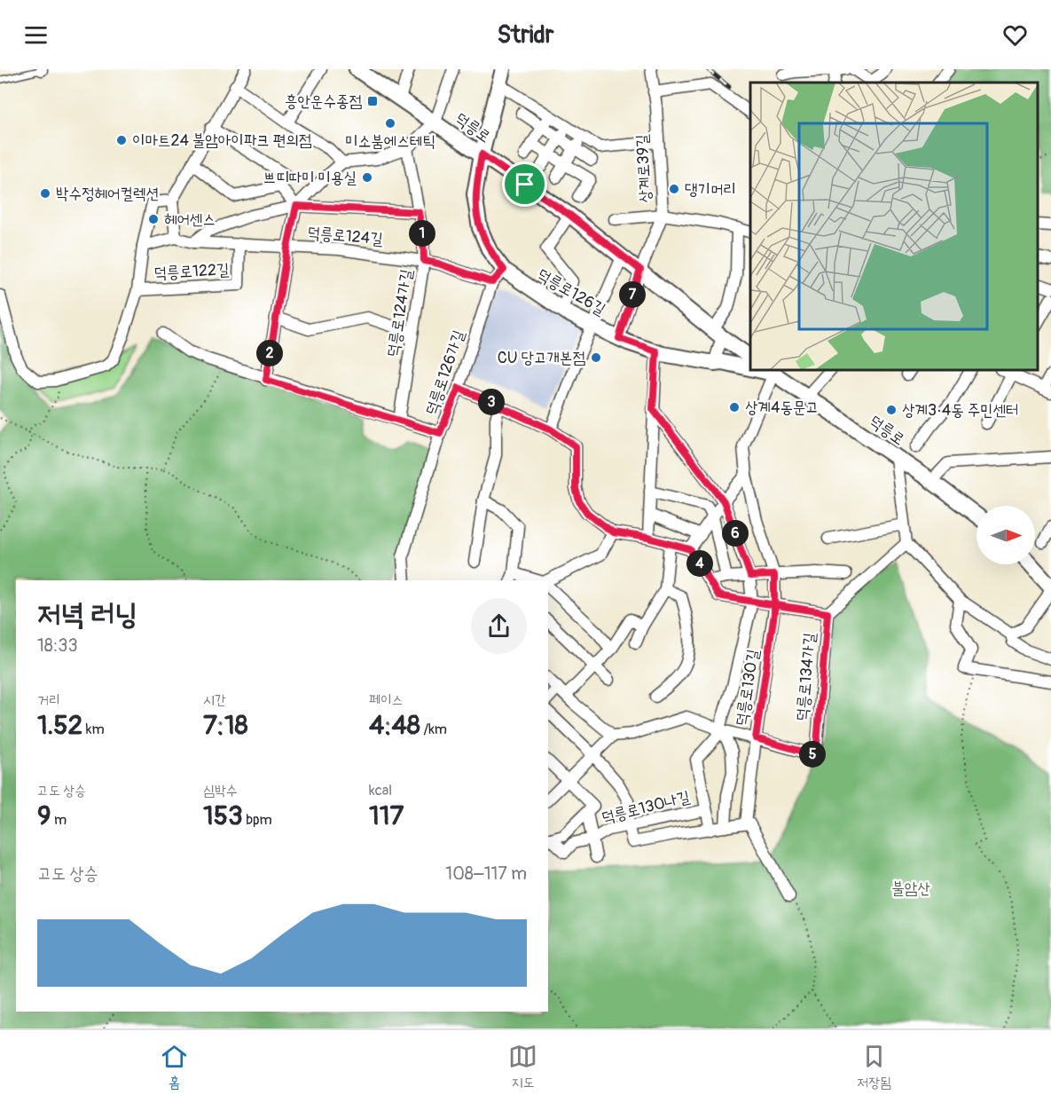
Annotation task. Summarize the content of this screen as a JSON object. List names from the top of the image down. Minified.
{"streets":{"main road":["덕릉로","덕릉로126길"],"street":["상계로39길","덕릉로124길","덕릉로122길","덕릉로124가길","덕릉로126가길","덕릉로134가길","덕릉로130길","덕릉로130나길"]},"crossings":[["덕릉로","상계로39길"],["덕릉로","덕릉로126길"],["덕릉로","덕릉로130길"],["덕릉로124길","덕릉로122길"],["덕릉로124길","덕릉로124가길"],["덕릉로124길","덕릉로126가길"],["덕릉로126길","덕릉로126가길"],["덕릉로134가길","덕릉로130길"],["덕릉로130길","덕릉로130나길"]],"parks":["불암산"],"places":{"transit":["흥안운수종점"],"other":["미소붐에스테틱","이마트24 불암아이파크 편의점","쁘띠따미 미용실","댕기머리","박수정헤어컬렉션","헤어센스","CU 당고개본점","상계4동문고","상계3·4동 주민센터"]},"north":"right","page":{"header":"Stridr","pins":["1","7","2","3","6","4","5"],"heading":["저녁 러닝","18:33"],"stats":[["거리","1.52 km"],["시간","7:18"],["페이스","4:48 /km"],["고도 상승","9 m"],["심박수","153 bpm"],["kcal","117"]],"chart":["고도 상승","108–117 m"],"tabs":["홈","지도","저장됨"]}}
